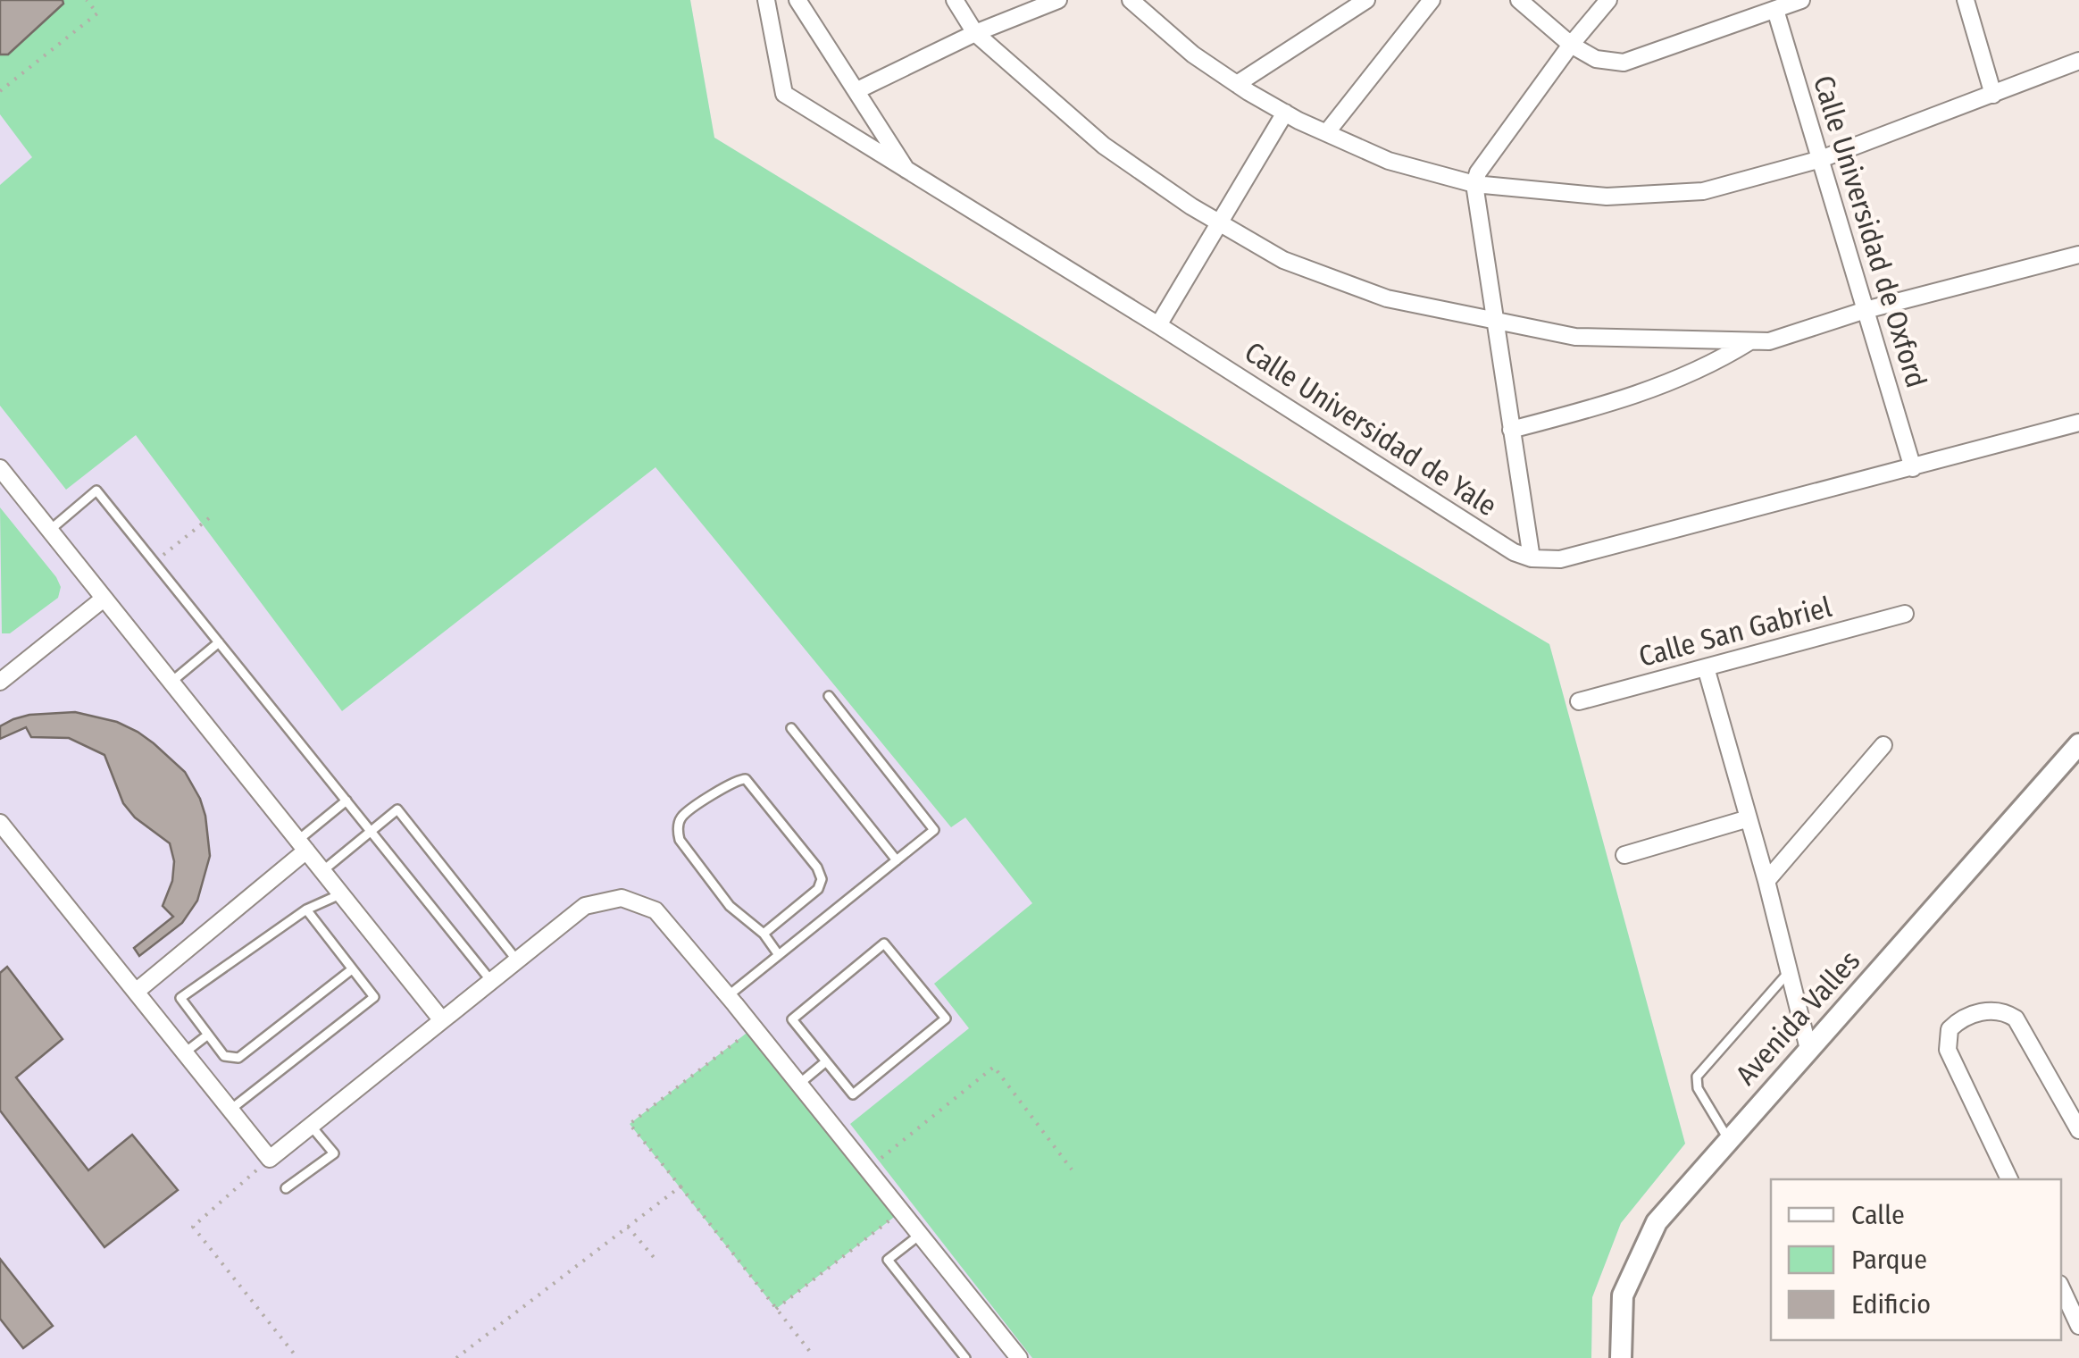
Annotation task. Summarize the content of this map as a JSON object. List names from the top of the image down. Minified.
{"streets":{"main road":["Avenida Valles"],"street":["Calle Universidad de Oxford","Calle Universidad de Yale","Calle San Gabriel"]},"legend":["Calle","Parque","Edificio"]}
